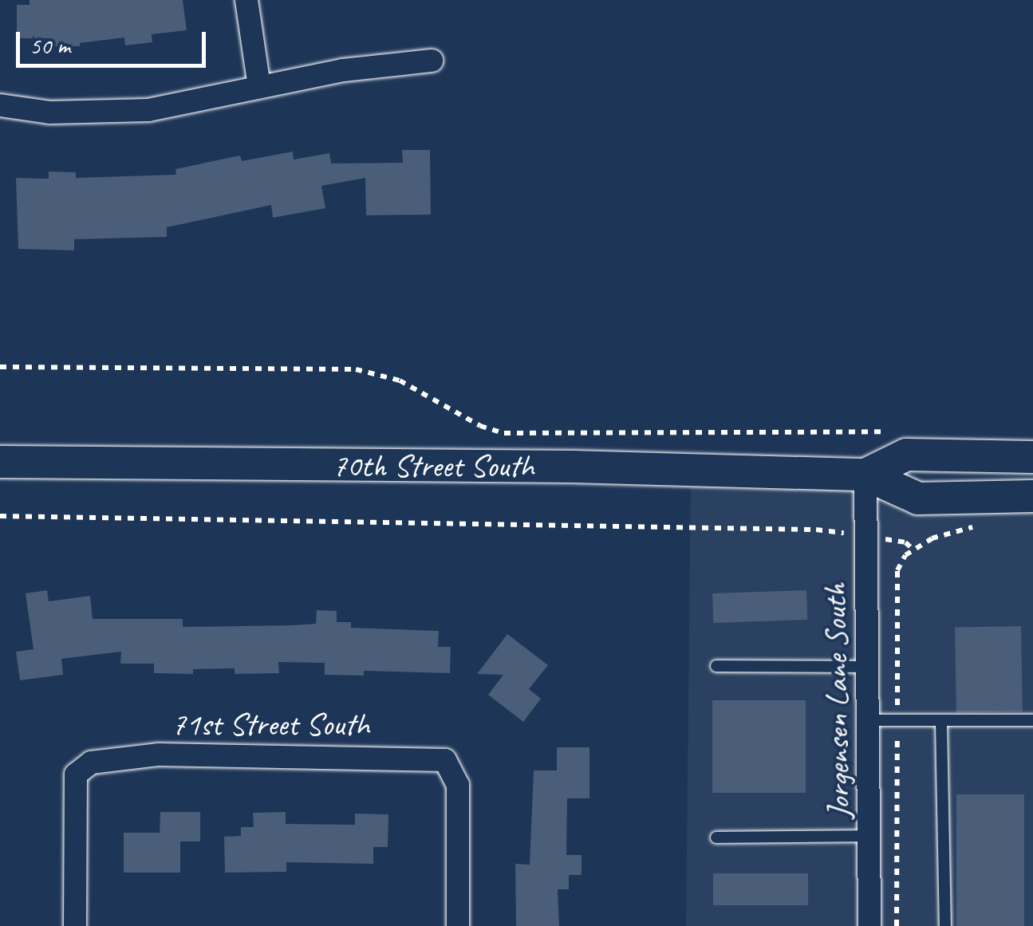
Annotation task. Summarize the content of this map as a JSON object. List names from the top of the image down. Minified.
{"streets":{"main road":["70th Street South"],"street":["Jorgensen Lane South","71st Street South"]},"crossings":[["70th Street South","Jorgensen Lane South"]],"scale_bar":"50 m"}
